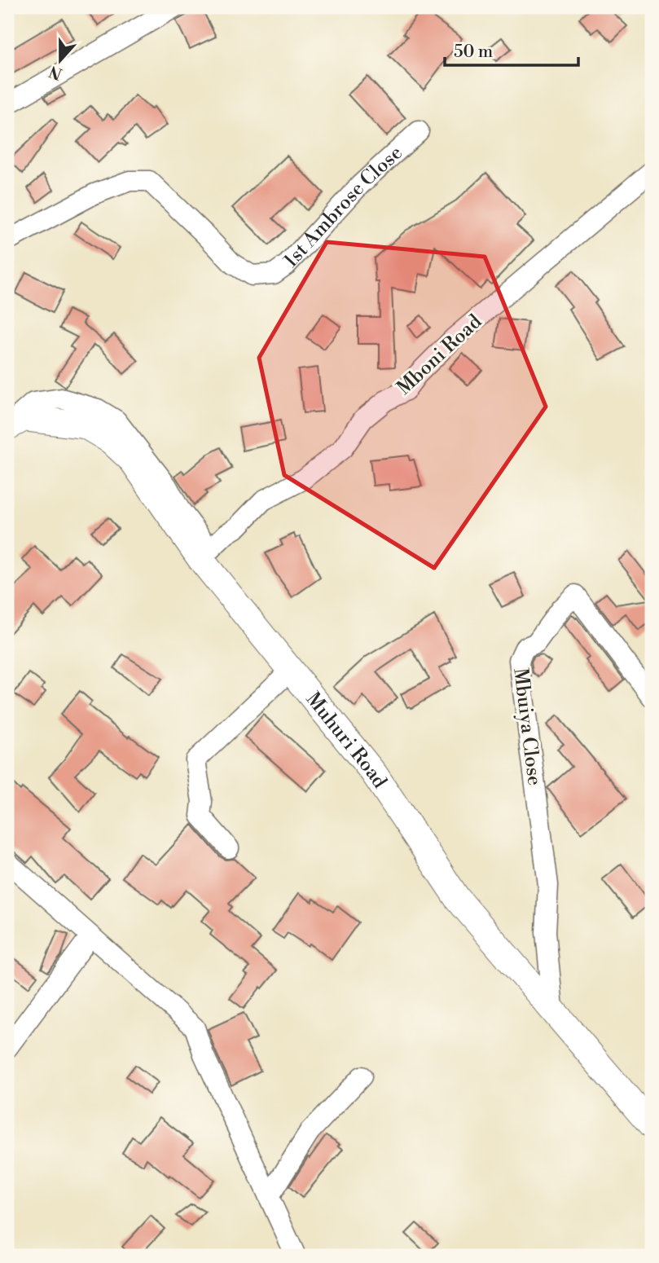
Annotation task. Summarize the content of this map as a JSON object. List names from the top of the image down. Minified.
{"streets":{"main road":["Muhuri Road"],"street":["1st Ambrose Close","Mboni Road","Mbuiya Close"]},"crossings":[["Mboni Road","Muhuri Road"],["Mbuiya Close","Muhuri Road"]],"scale_bar":"50 m","north":"bottom"}
